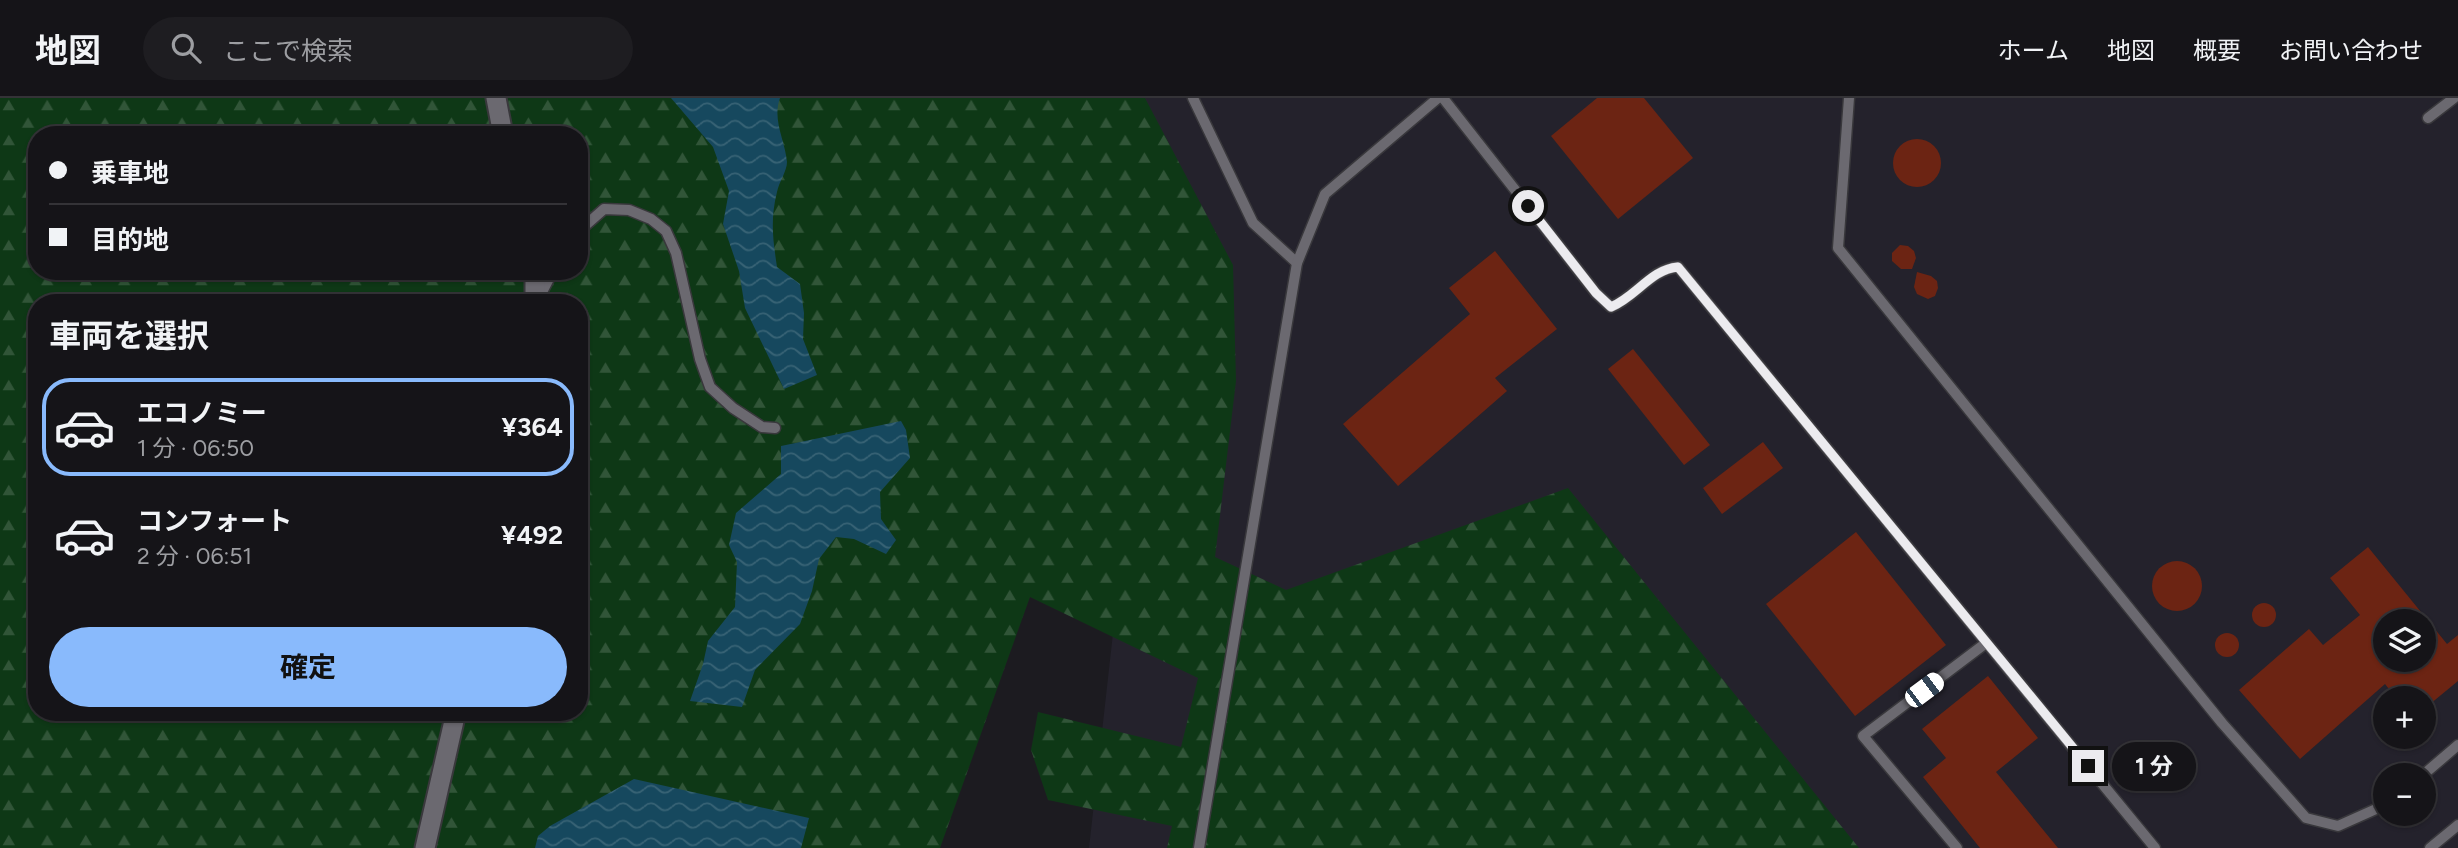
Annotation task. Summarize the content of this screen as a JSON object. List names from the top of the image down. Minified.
{"page":{"header":"地図","search":"ここで検索","nav":["ホーム","地図","概要","お問い合わせ"],"banner":["乗車地","目的地"],"heading":"車両を選択","list":[{"name":"エコノミー","note":"1 分 · 06:50","value":"¥364"},{"name":"コンフォート","note":"2 分 · 06:51","value":"¥492"}],"map_buttons":["+","−"],"buttons":"確定","bubble":"1 分"}}
